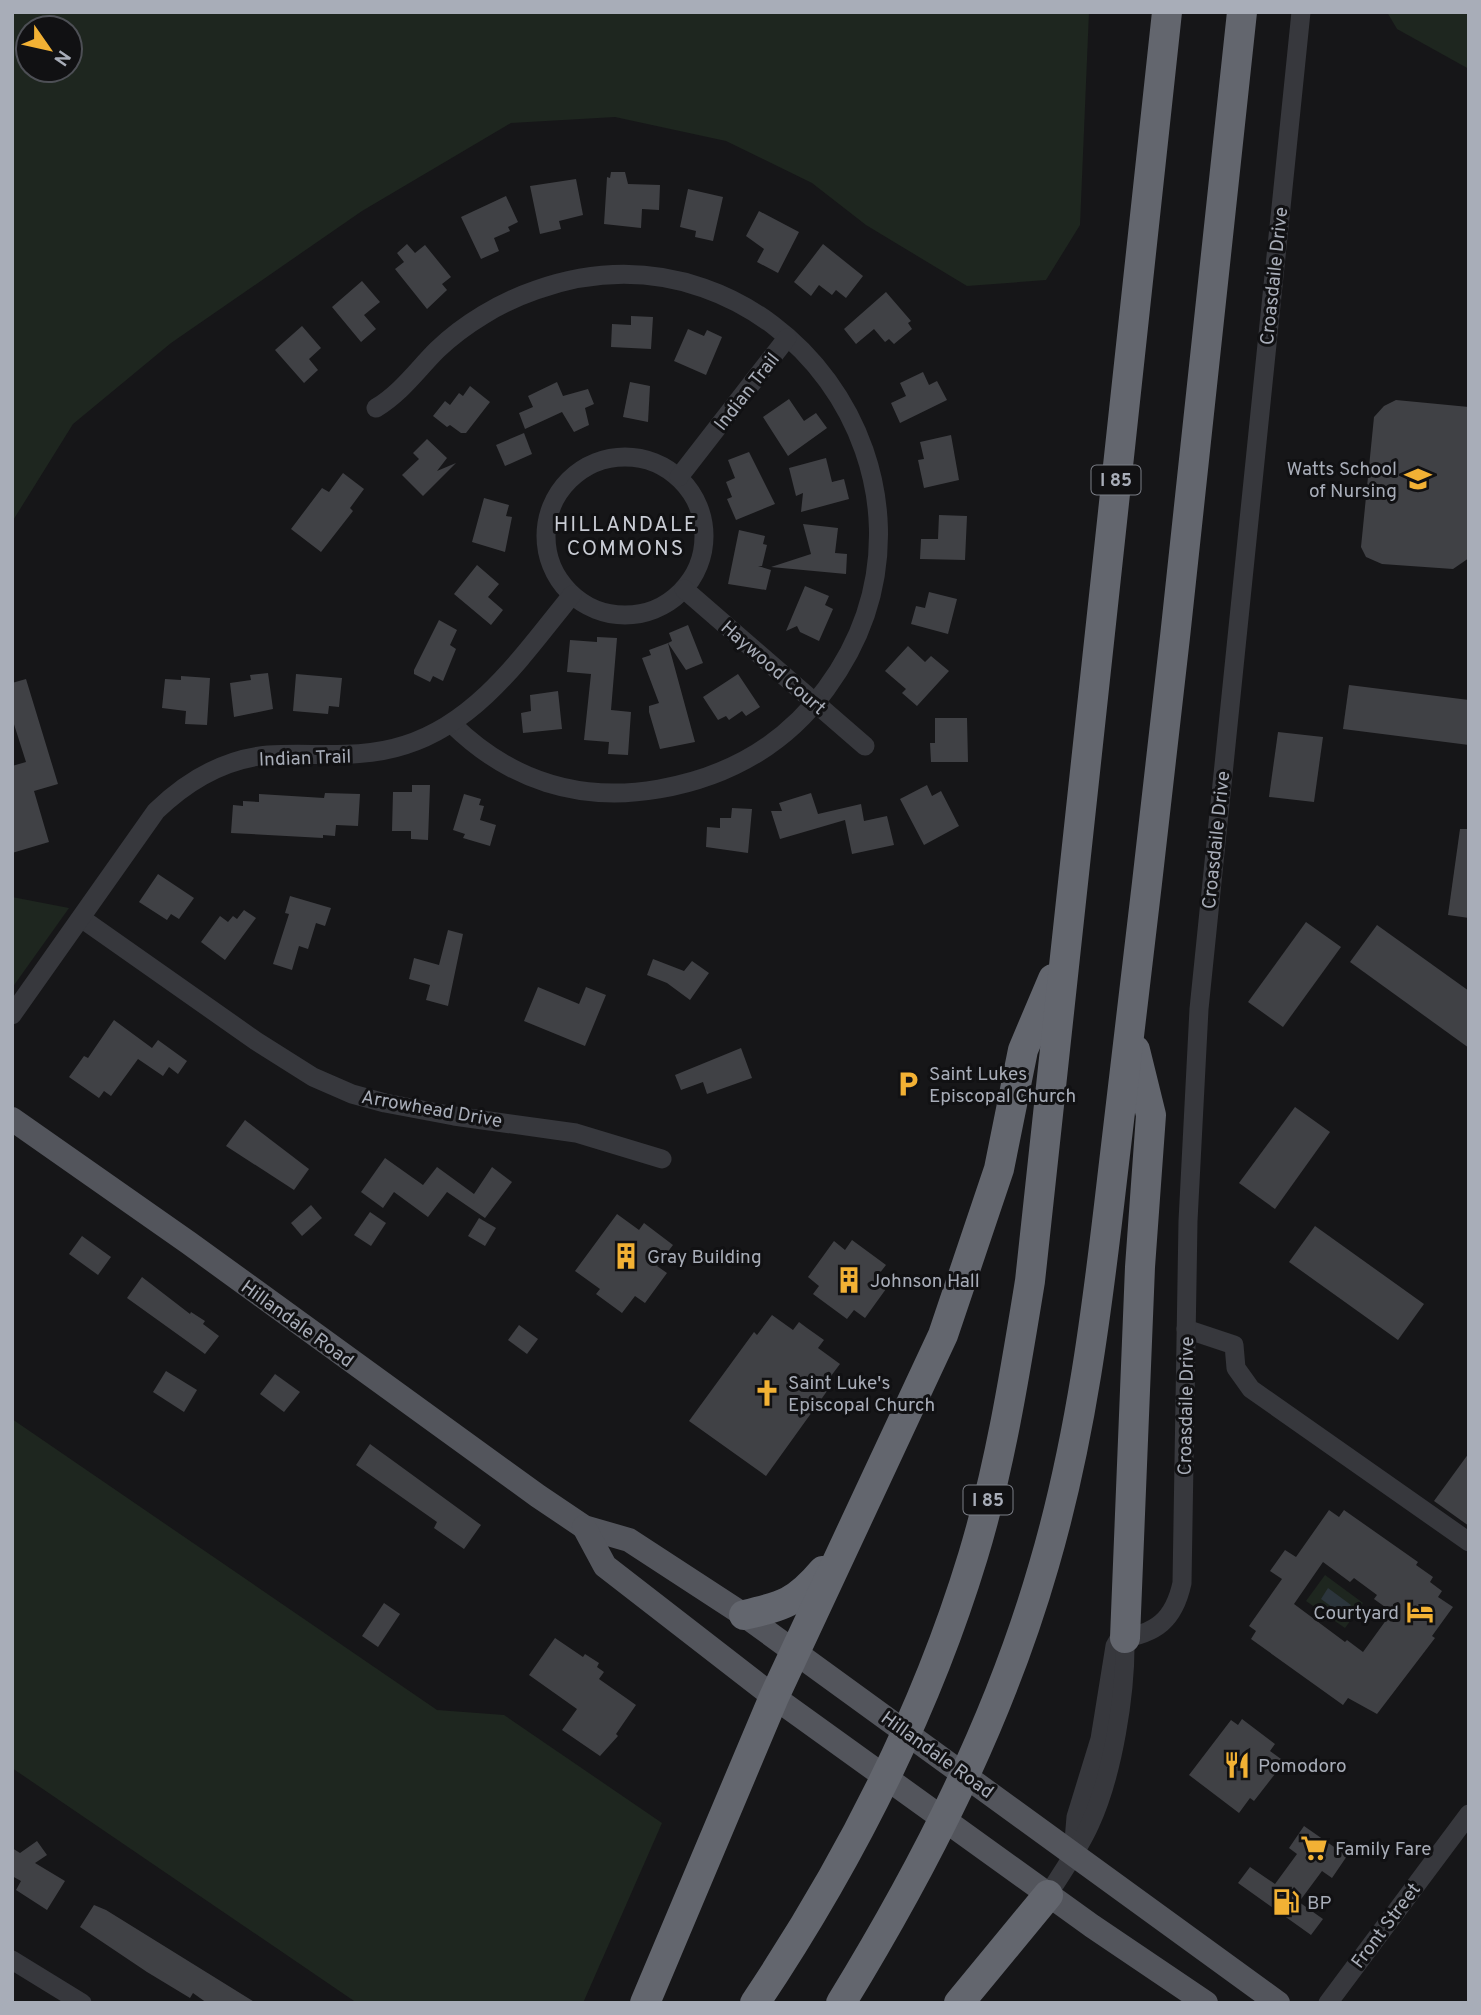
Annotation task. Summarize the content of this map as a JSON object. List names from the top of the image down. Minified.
{"streets":{"highway":["I 85"],"main road":["Hillandale Road"],"street":["Croasdaile Drive","Indian Trail","Haywood Court","Arrowhead Drive","Front Street"]},"crossings":[["Indian Trail","Haywood Court"],["Indian Trail","Arrowhead Drive"]],"districts":["HILLANDALE COMMONS"],"places":{"school or university":["Watts School of Nursing"],"parking":["Saint Lukes Episcopal Church"],"building":["Gray Building","Johnson Hall"],"church":["Saint Luke's Episcopal Church"],"hotel":["Courtyard"],"restaurant":["Pomodoro"],"supermarket":["Family Fare"],"fuel station":["BP"]},"north":"bottom right"}
